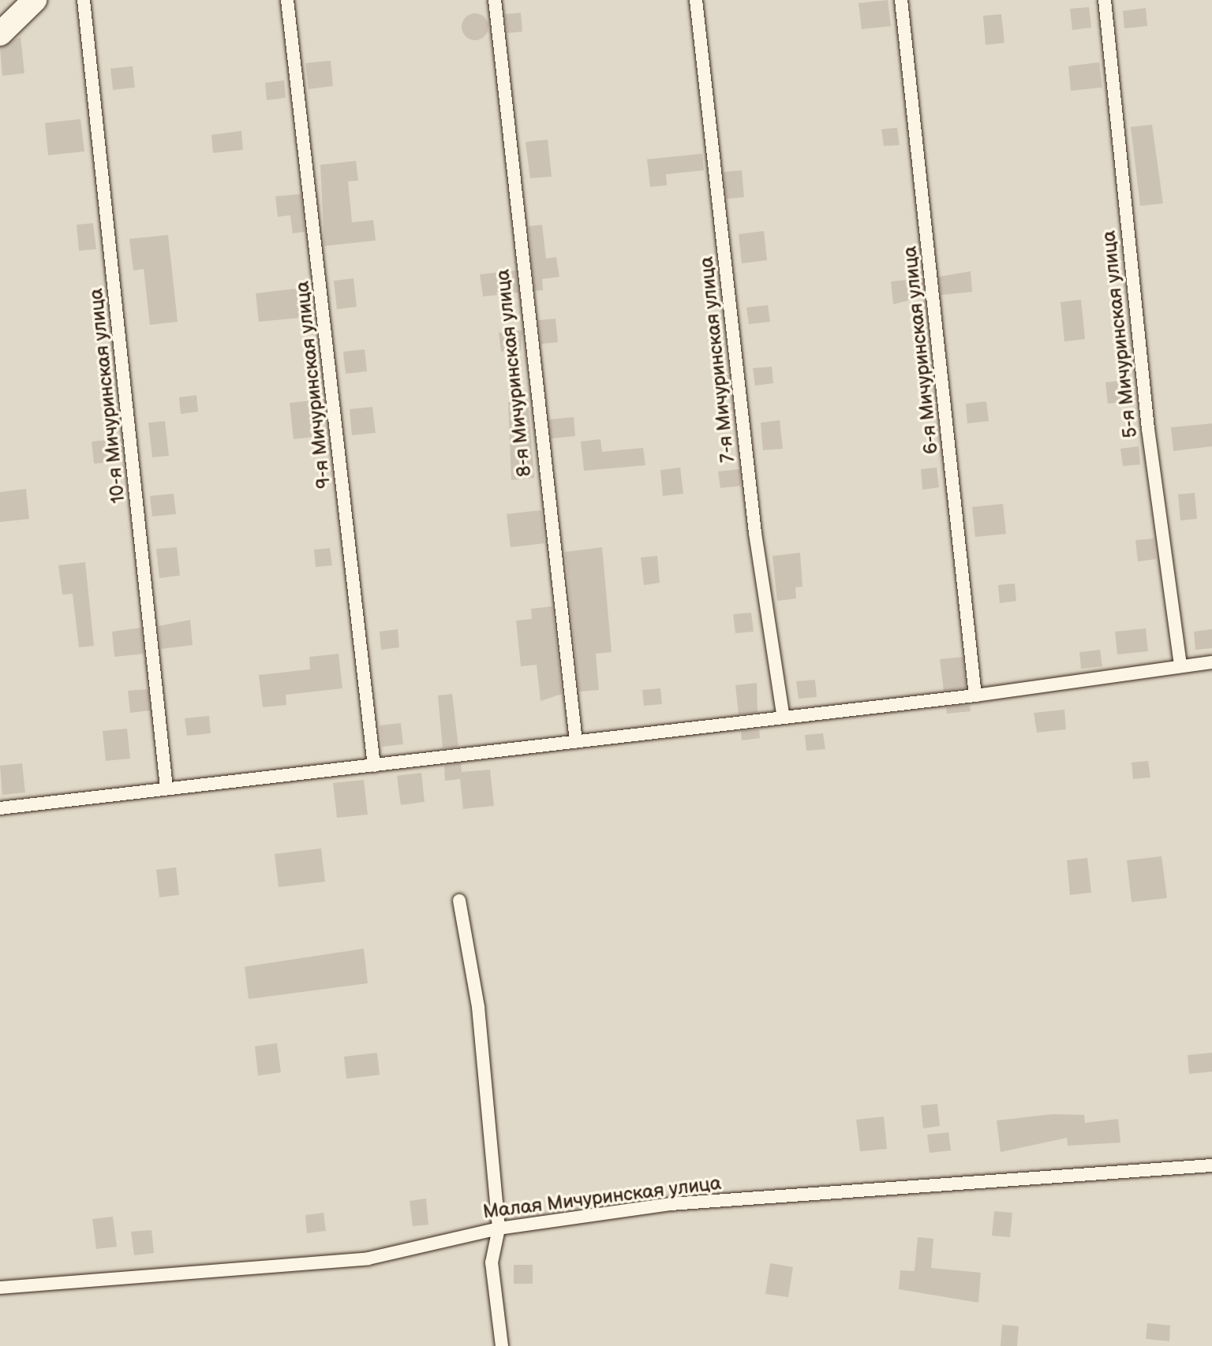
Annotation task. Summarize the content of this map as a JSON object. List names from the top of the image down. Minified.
{"streets":{"lane":["5-я Мичуринская улица","6-я Мичуринская улица","7-я Мичуринская улица","8-я Мичуринская улица","9-я Мичуринская улица","10-я Мичуринская улица","Малая Мичуринская улица"]}}
